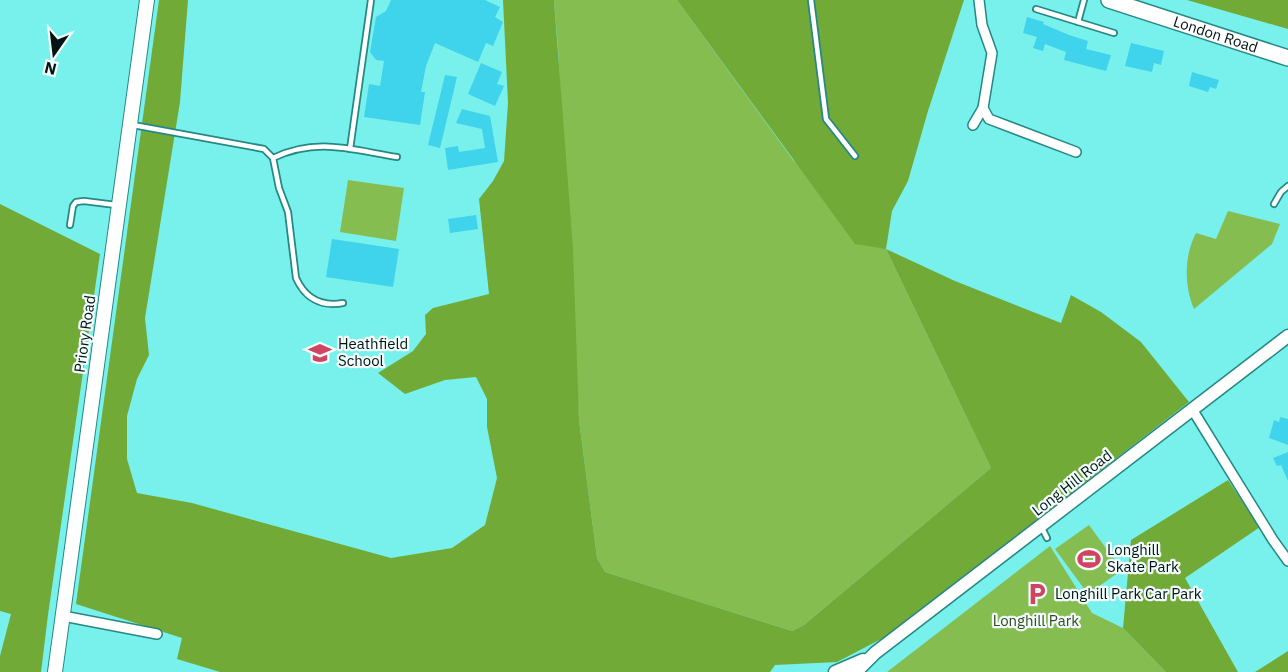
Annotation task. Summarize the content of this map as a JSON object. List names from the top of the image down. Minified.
{"streets":{"main road":["London Road","Priory Road"],"street":["Long Hill Road"]},"parks":["Longhill Park"],"places":{"school or university":["Heathfield School"],"sports":["Longhill Skate Park"],"parking":["Longhill Park Car Park"]},"north":"bottom"}
